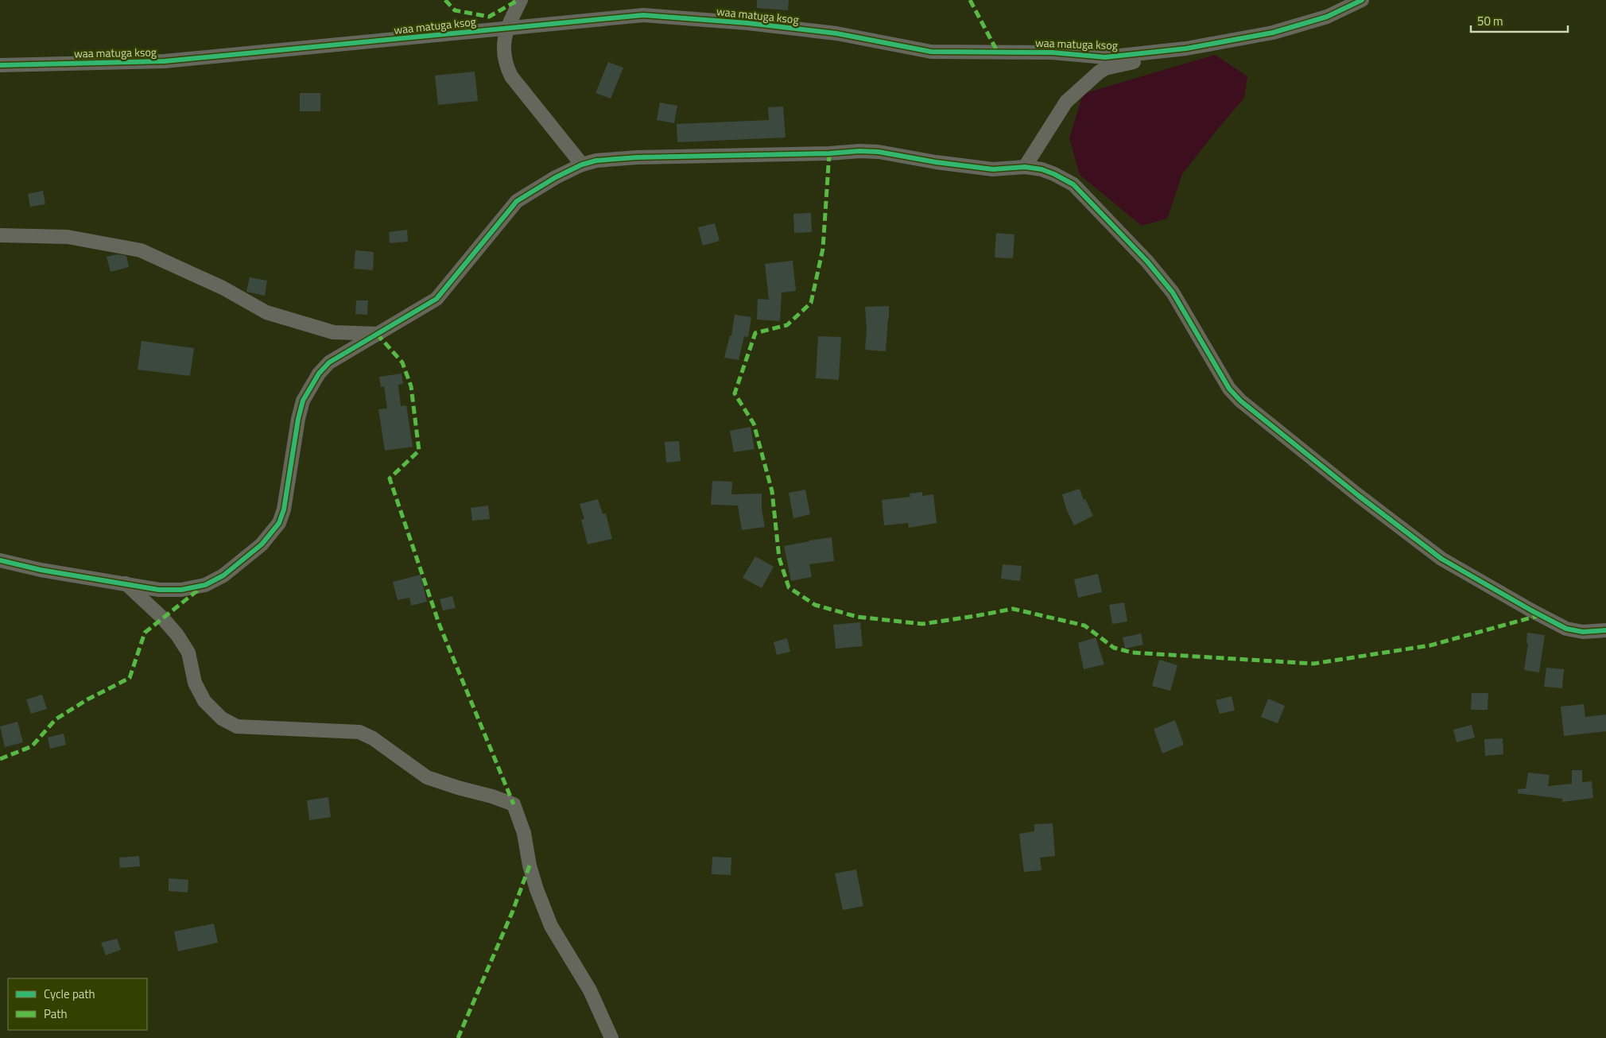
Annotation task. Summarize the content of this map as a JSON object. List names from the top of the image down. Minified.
{"streets":{"street":["waa matuga ksog"]},"legend":["Cycle path","Path"],"scale_bar":"50 m"}
